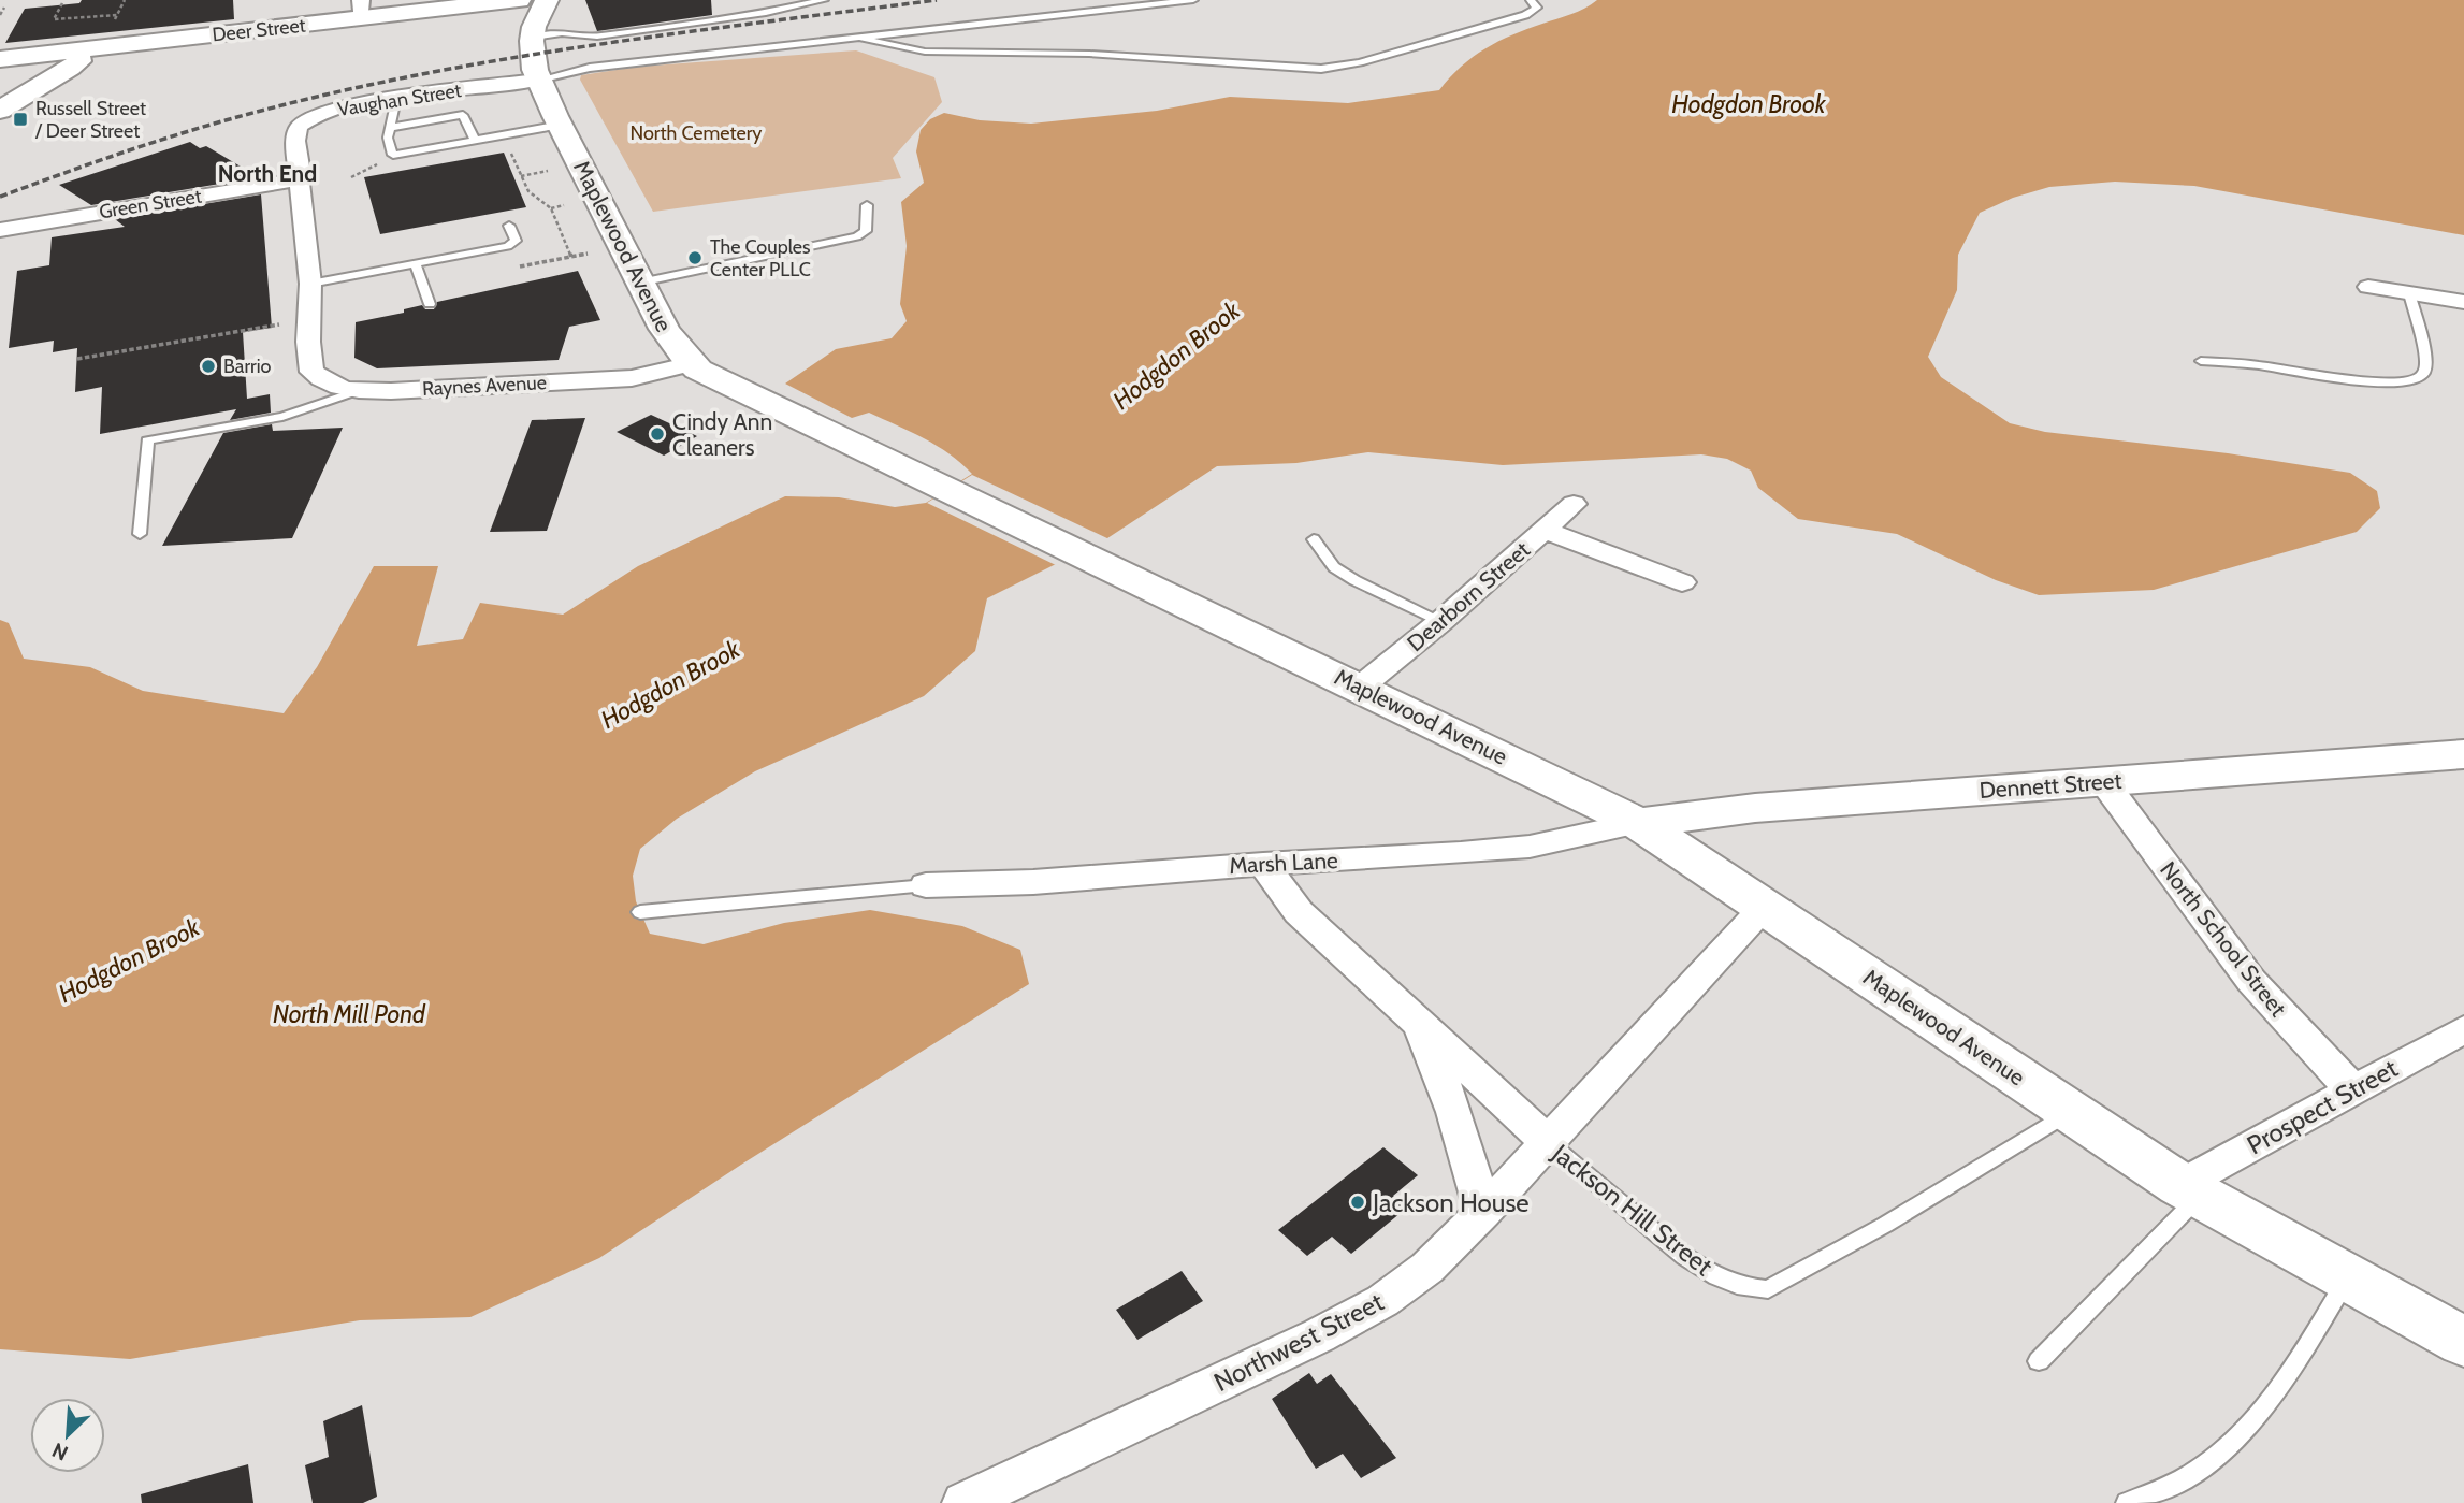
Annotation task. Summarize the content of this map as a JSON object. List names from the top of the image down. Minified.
{"streets":{"street":["Deer Street","Vaughan Street","Green Street","Maplewood Avenue","Raynes Avenue","Dearborn Street","Dennett Street","Marsh Lane","North School Street","Prospect Street","Jackson Hill Street","Northwest Street"]},"crossings":[["Vaughan Street","Green Street"],["Vaughan Street","Maplewood Avenue"],["Vaughan Street","Raynes Avenue"],["Maplewood Avenue","Raynes Avenue"],["Maplewood Avenue","Dearborn Street"],["Maplewood Avenue","Dennett Street"],["Maplewood Avenue","Marsh Lane"],["Maplewood Avenue","Prospect Street"],["Maplewood Avenue","Jackson Hill Street"],["Maplewood Avenue","Northwest Street"],["Dennett Street","Marsh Lane"],["Dennett Street","North School Street"],["Marsh Lane","Jackson Hill Street"],["North School Street","Prospect Street"],["Jackson Hill Street","Northwest Street"]],"districts":["North End"],"water":["Hodgdon Brook","North Mill Pond"],"parks":["North Cemetery"],"places":{"transit":["Russell Street / Deer Street"],"other":["The Couples Center PLLC","Barrio","Cindy Ann Cleaners","Jackson House"]},"north":"bottom left"}
